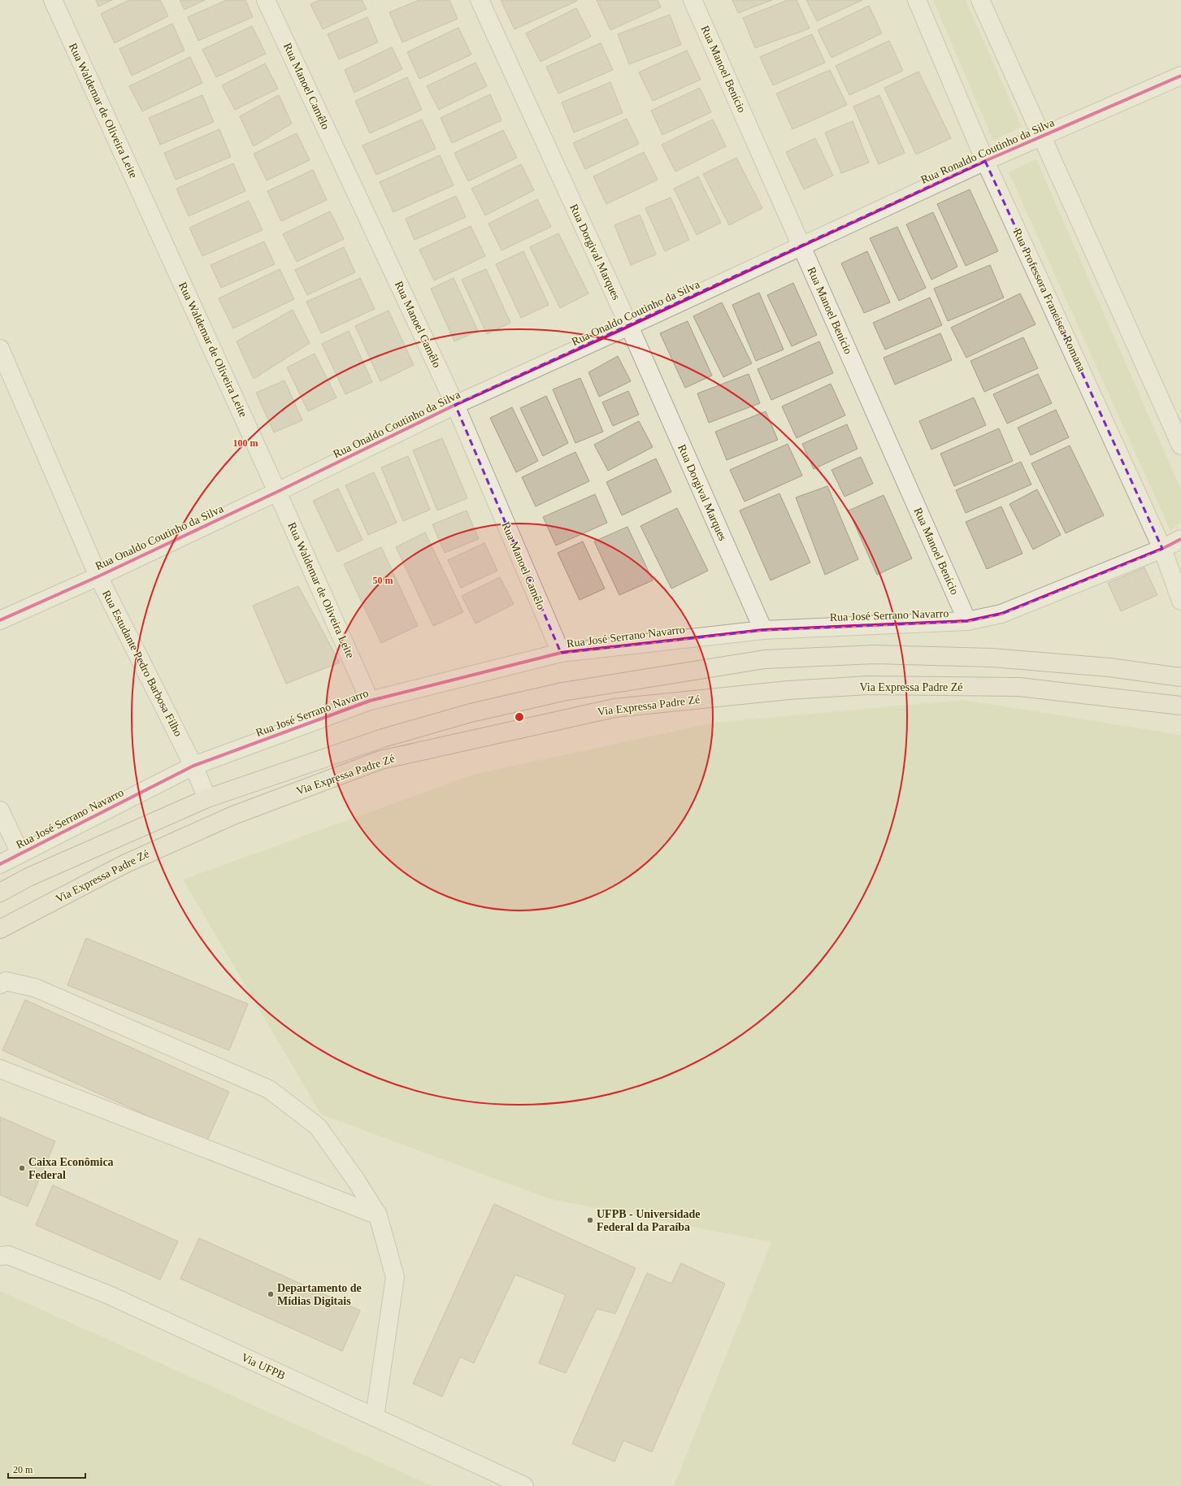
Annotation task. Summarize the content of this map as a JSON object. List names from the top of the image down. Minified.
{"streets":{"main road":["Via Expressa Padre Zé"],"street":["Rua Manoel Benício","Rua Manoel Camêlo","Rua Waldemar de Oliveira Leite","Rua Ronaldo Coutinho da Silva","Rua Dorgival Marques","Rua Professora Francisca Romana","Rua Onaldo Coutinho da Silva","Rua José Serrano Navarro","Rua Estudante Pedro Barbosa Filho","Via UFPB"]},"crossings":[["Rua Manoel Benício","Rua Ronaldo Coutinho da Silva"],["Rua Manoel Benício","Rua Onaldo Coutinho da Silva"],["Rua Manoel Benício","Rua José Serrano Navarro"],["Rua Manoel Camêlo","Rua Onaldo Coutinho da Silva"],["Rua Manoel Camêlo","Rua José Serrano Navarro"],["Rua Waldemar de Oliveira Leite","Rua Onaldo Coutinho da Silva"],["Rua Waldemar de Oliveira Leite","Rua José Serrano Navarro"],["Rua Ronaldo Coutinho da Silva","Rua Professora Francisca Romana"],["Rua Ronaldo Coutinho da Silva","Rua Onaldo Coutinho da Silva"],["Rua Dorgival Marques","Rua Onaldo Coutinho da Silva"],["Rua Dorgival Marques","Rua José Serrano Navarro"],["Rua Professora Francisca Romana","Rua José Serrano Navarro"],["Rua Onaldo Coutinho da Silva","Rua Estudante Pedro Barbosa Filho"],["Rua José Serrano Navarro","Rua Estudante Pedro Barbosa Filho"],["Rua Estudante Pedro Barbosa Filho","Via Expressa Padre Zé"]],"places":["Caixa Econômica Federal","UFPB - Universidade Federal da Paraíba","Departamento de Mídias Digitais"],"scale_bar":"20 m","rings":["100 m","50 m"]}
